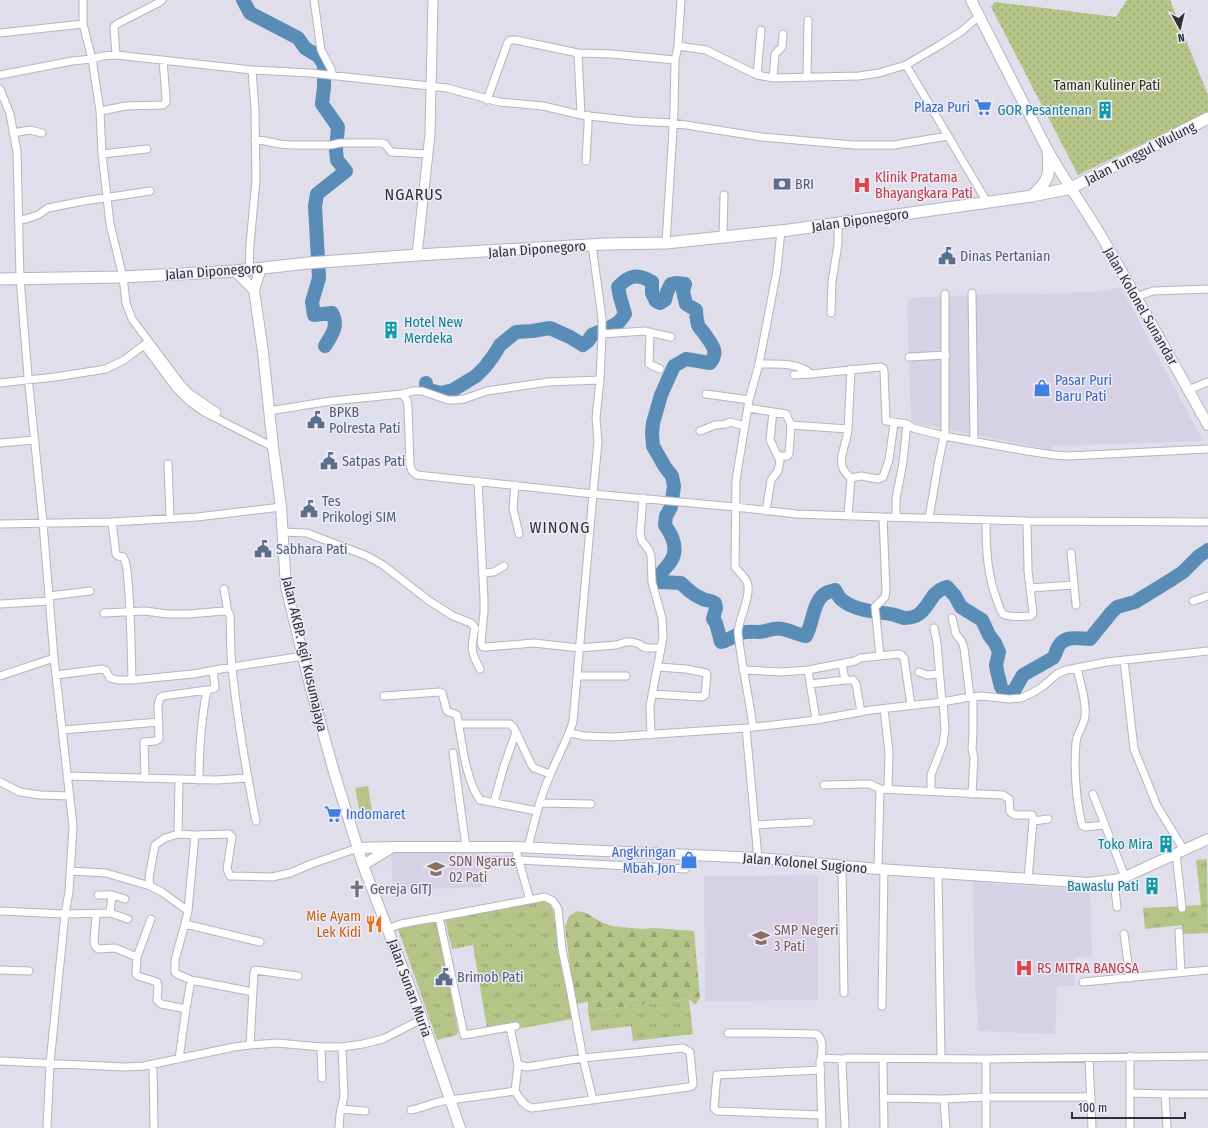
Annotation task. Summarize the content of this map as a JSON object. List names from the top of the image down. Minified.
{"streets":{"main road":["Jalan Tunggul Wulung","Jalan Diponegoro","Jalan Kolonel Sunandar","Jalan AKBP. Agil Kusumajaya","Jalan Kolonel Sugiono","Jalan Sunan Muria"]},"crossings":[["Jalan Tunggul Wulung","Jalan Diponegoro"],["Jalan Tunggul Wulung","Jalan Kolonel Sunandar"],["Jalan Diponegoro","Jalan Kolonel Sunandar"],["Jalan Diponegoro","Jalan AKBP. Agil Kusumajaya"],["Jalan AKBP. Agil Kusumajaya","Jalan Kolonel Sugiono"],["Jalan AKBP. Agil Kusumajaya","Jalan Sunan Muria"],["Jalan Kolonel Sugiono","Jalan Sunan Muria"]],"districts":["NGARUS","WINONG"],"parks":["Taman Kuliner Pati"],"places":{"supermarket":["Plaza Puri","Indomaret"],"building":["GOR Pesantenan","Hotel New Merdeka","Toko Mira","Bawaslu Pati"],"bank":["BRI"],"hospital":["Klinik Pratama Bhayangkara Pati","RS MITRA BANGSA"],"public building":["Dinas Pertanian","BPKB Polresta Pati","Satpas Pati","Tes Prikologi SIM","Sabhara Pati","Brimob Pati"],"shop":["Pasar Puri Baru Pati","Angkringan Mbah Jon"],"school or university":["SDN Ngarus 02 Pati","SMP Negeri 3 Pati"],"church":["Gereja GITJ"],"restaurant":["Mie Ayam Lek Kidi"]},"scale_bar":"100 m","north":"bottom"}
